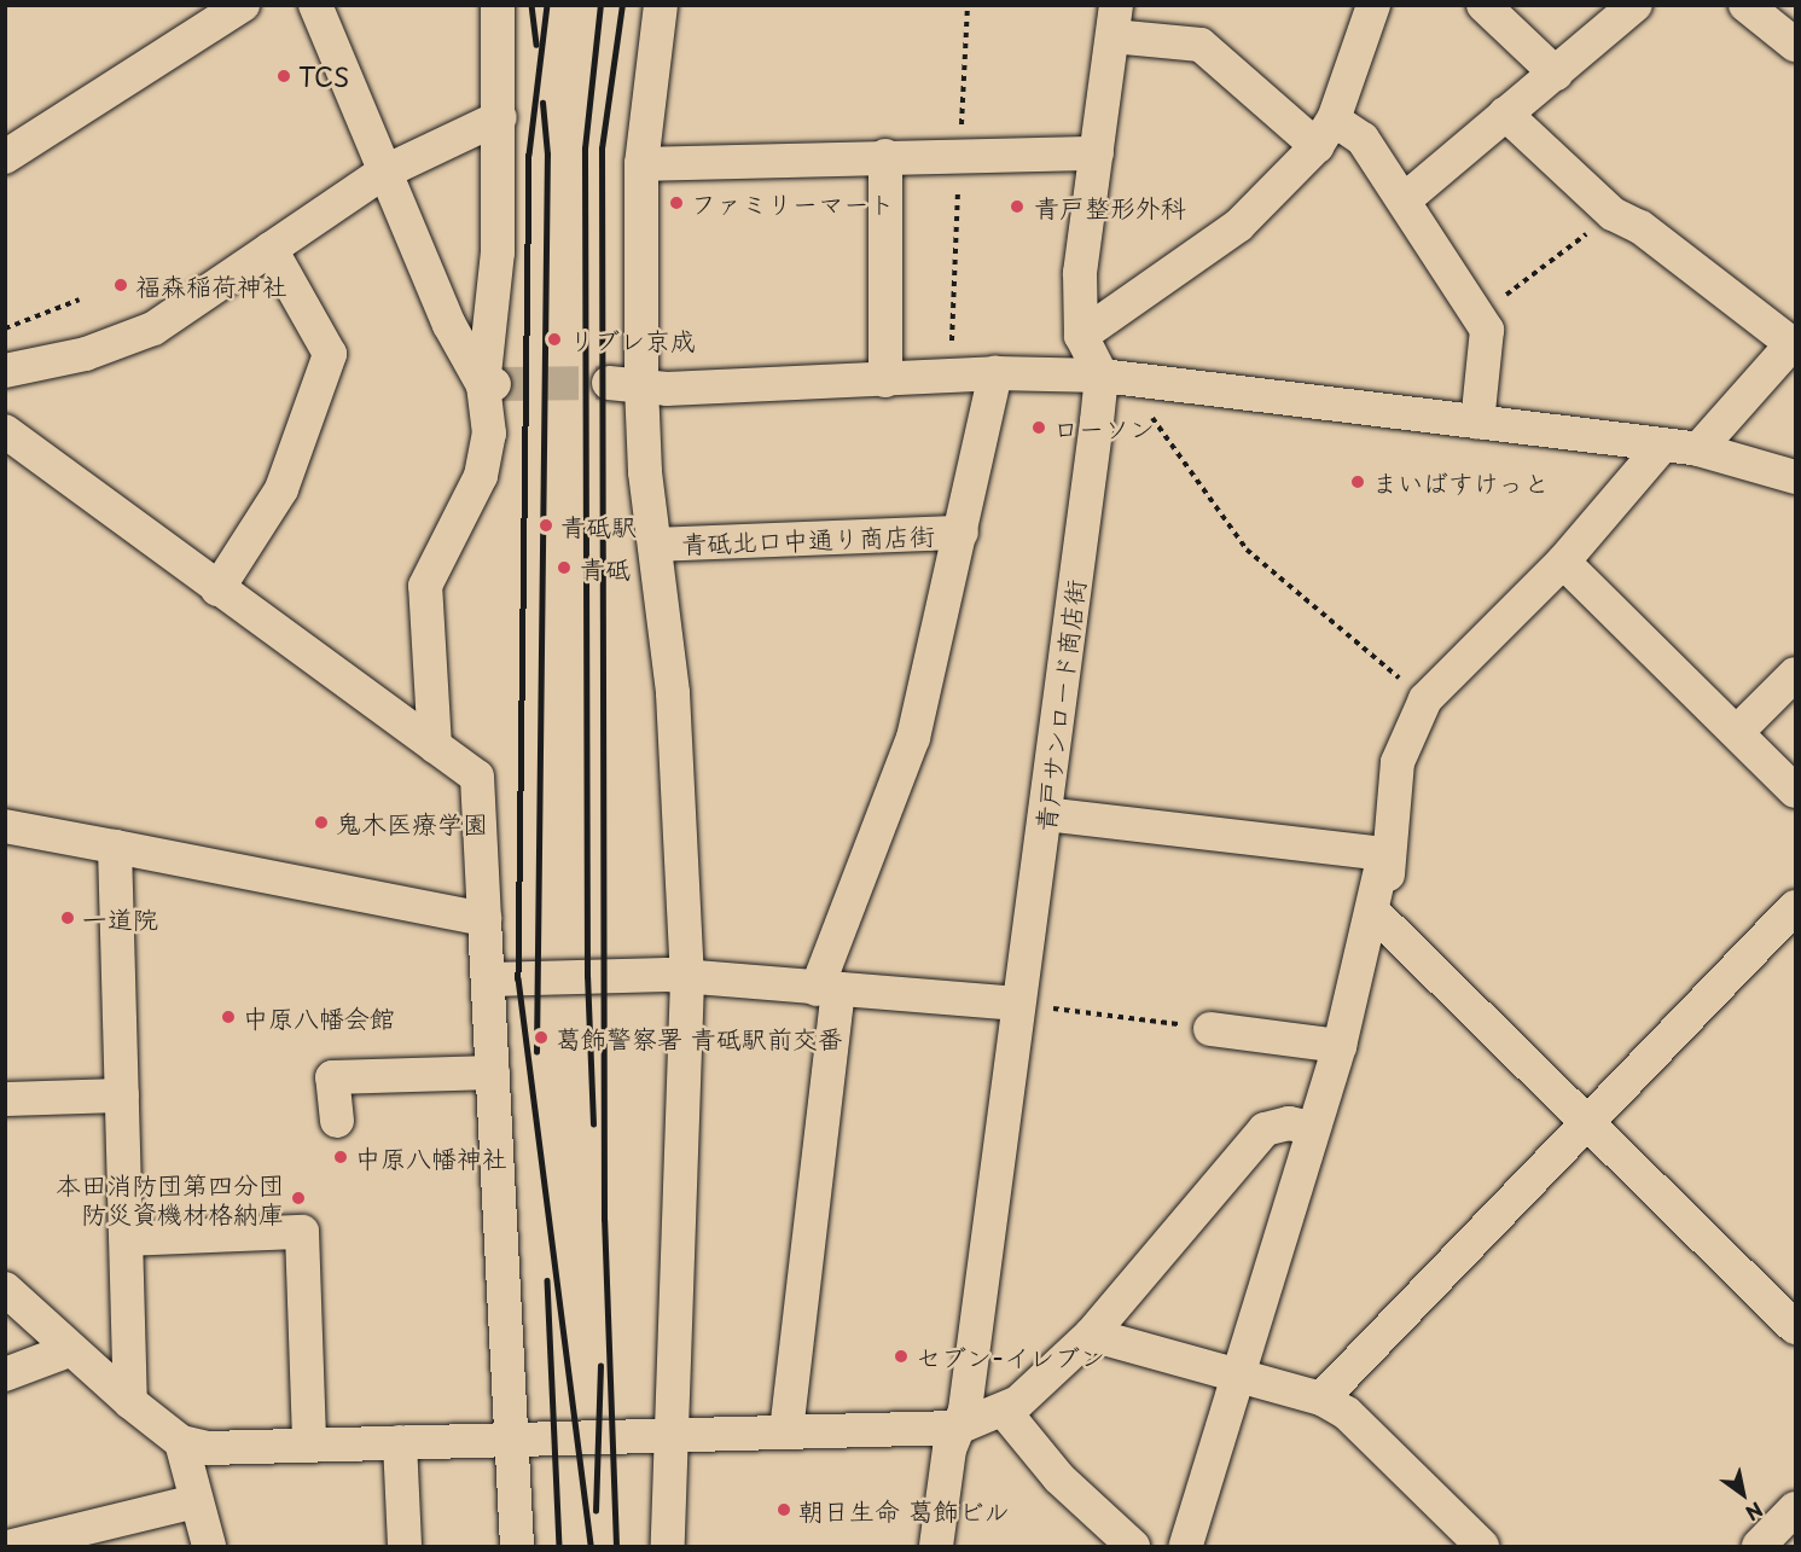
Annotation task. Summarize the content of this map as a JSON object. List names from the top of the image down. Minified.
{"streets":{"street":["青砥北口中通り商店街","青戸サンロード商店街"]},"places":["TCS","ファミリーマート","青戸整形外科","福森稲荷神社","リブレ京成","ローソン","まいばすけっと","青砥駅","青砥","鬼木医療学園","一道院","中原八幡会館","葛飾警察署 青砥駅前交番","中原八幡神社","本田消防団第四分団 防災資機材格納庫","セブン-イレブン","朝日生命 葛飾ビル"],"north":"bottom right"}
